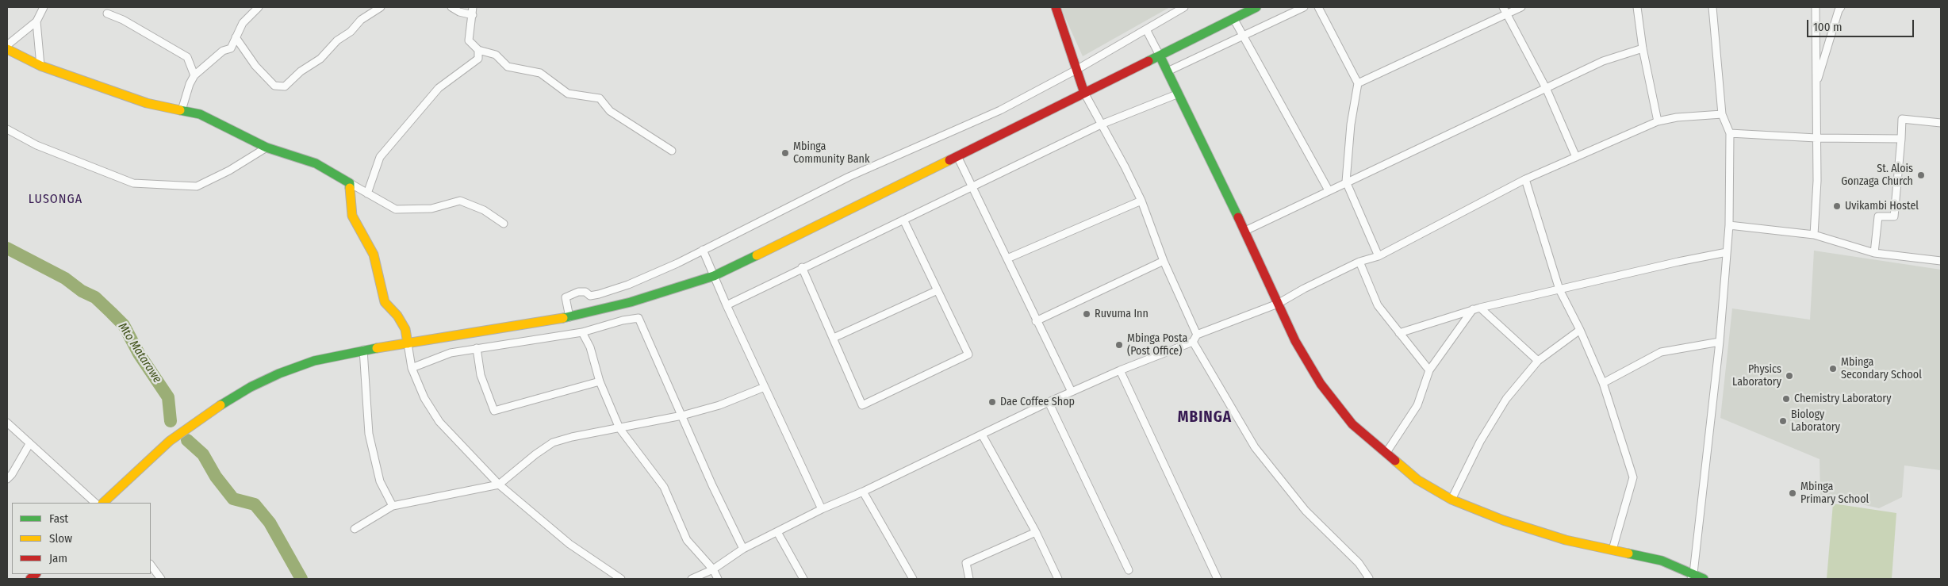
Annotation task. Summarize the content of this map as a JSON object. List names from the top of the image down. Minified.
{"districts":["LUSONGA","MBINGA"],"water":["Mto Matarawe"],"places":["Mbinga Community Bank","St. Alois Gonzaga Church","Uvikambi Hostel","Ruvuma Inn","Mbinga Posta (Post Office)","Mbinga Secondary School","Physics Laboratory","Chemistry Laboratory","Dae Coffee Shop","Biology Laboratory","Mbinga Primary School"],"legend":["Fast","Slow","Jam"],"scale_bar":"100 m"}
